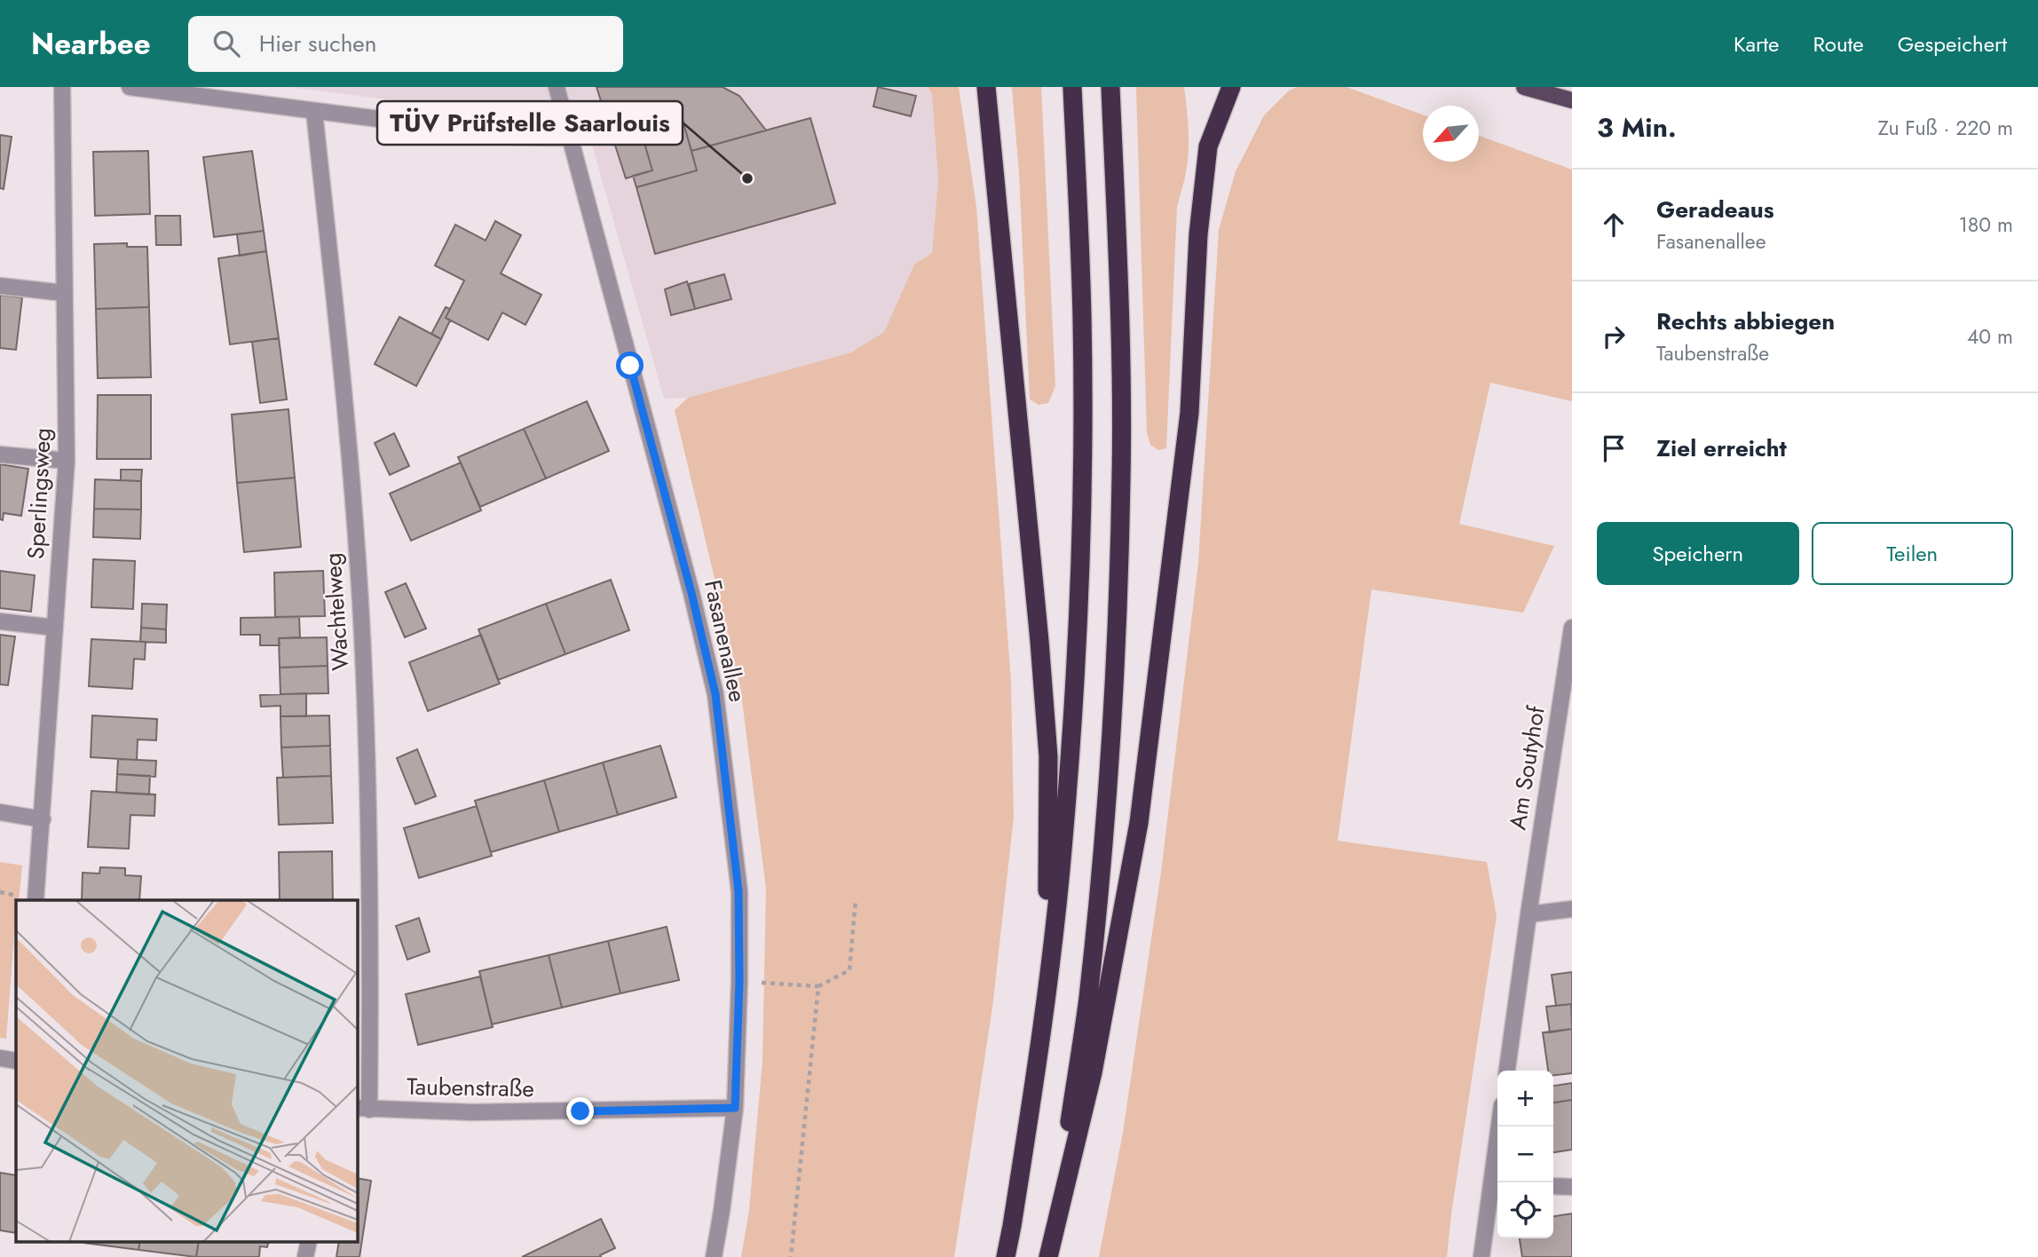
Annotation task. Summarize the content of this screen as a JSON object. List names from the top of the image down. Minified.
{"streets":{"street":["Sperlingsweg","Wachtelweg","Fasanenallee","Am Soutyhof","Taubenstraße"]},"crossings":[["Wachtelweg","Taubenstraße"],["Fasanenallee","Taubenstraße"]],"places":["TÜV Prüfstelle Saarlouis"],"north":"bottom left","page":{"header":"Nearbee","search":"Hier suchen","nav":["Karte","Route","Gespeichert"],"heading":["3 Min.","Zu Fuß · 220 m"],"list":[["Geradeaus","Fasanenallee","180 m"],["Rechts abbiegen","Taubenstraße","40 m"],"Ziel erreicht"],"buttons":["Speichern","Teilen"],"map_buttons":["+","−"]}}
